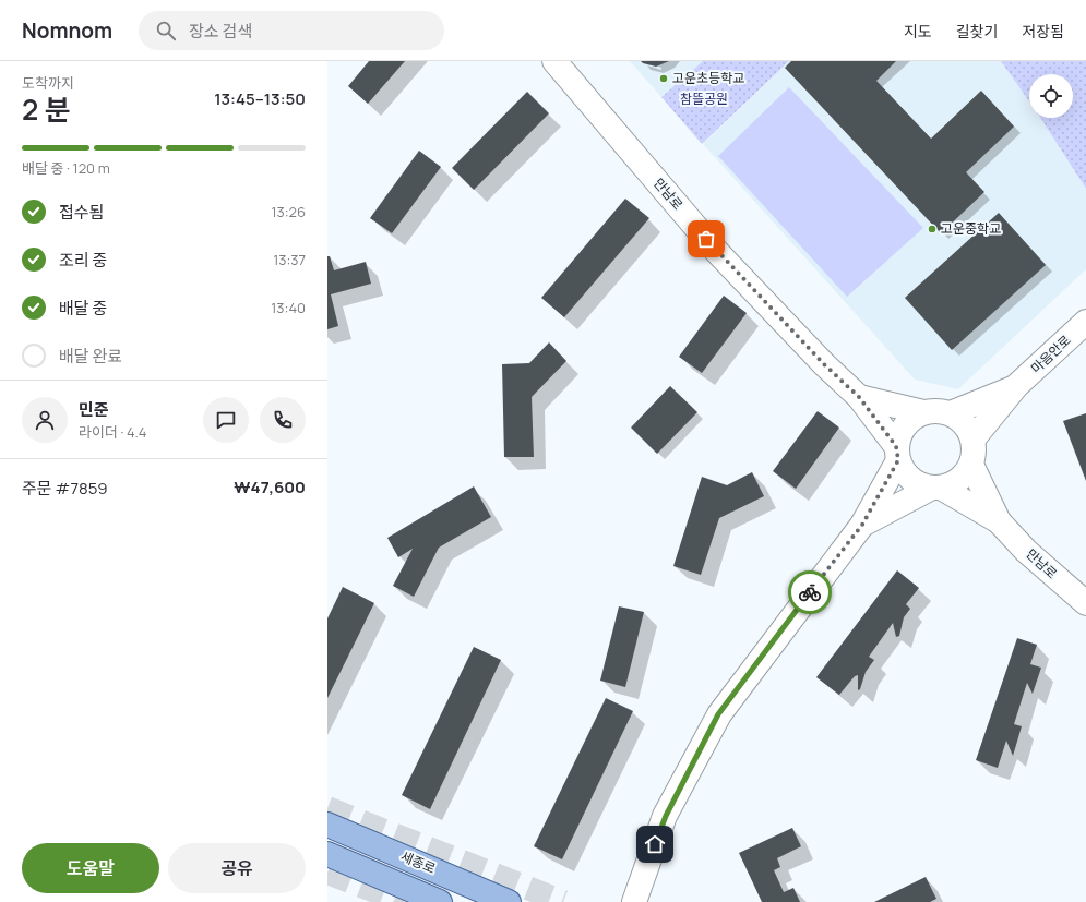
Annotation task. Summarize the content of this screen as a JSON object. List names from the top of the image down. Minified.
{"streets":{"main road":["세종로"],"street":["만남로","마음안로"]},"parks":["참뜰공원"],"places":["고운초등학교","고운중학교"],"page":{"header":"Nomnom","search":"장소 검색","nav":["지도","길찾기","저장됨"],"heading":["2 분","도착까지","13:45–13:50"],"panel":["민준","라이더 · 4.4","주문 #7859","₩47,600"],"bar":"배달 중 · 120 m","list":[["접수됨","13:26"],["조리 중","13:37"],["배달 중","13:40"],"배달 완료"],"buttons":["도움말","공유"]}}
